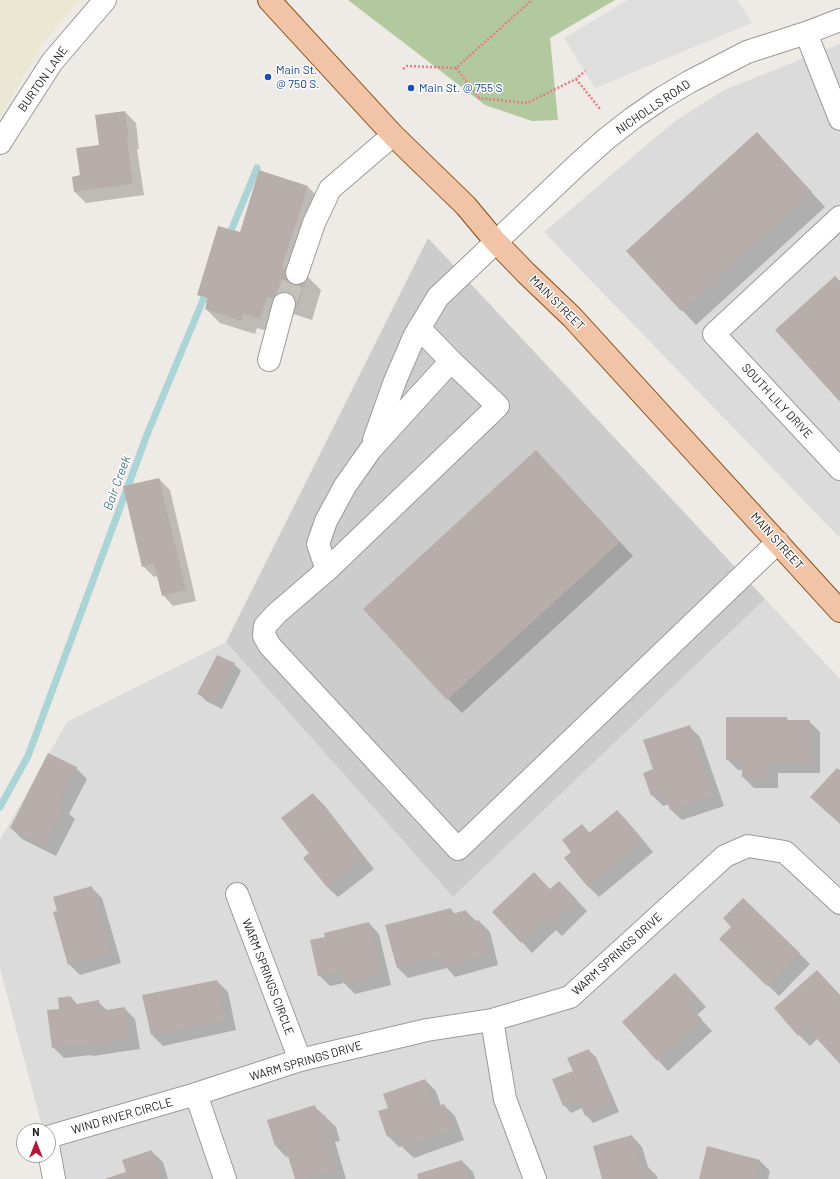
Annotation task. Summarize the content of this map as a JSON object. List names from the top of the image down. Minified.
{"streets":{"main road":["MAIN STREET"],"street":["BURTON LANE","NICHOLLS ROAD","SOUTH LILY DRIVE","WARM SPRINGS DRIVE","WARM SPRINGS CIRCLE","WIND RIVER CIRCLE"]},"crossings":[["NICHOLLS ROAD","MAIN STREET"],["WARM SPRINGS DRIVE","WARM SPRINGS CIRCLE"],["WARM SPRINGS DRIVE","WIND RIVER CIRCLE"]],"water":["Bair Creek"],"places":["Main St. @ 750 S.","Main St. @ 755 S"],"north":"top"}
